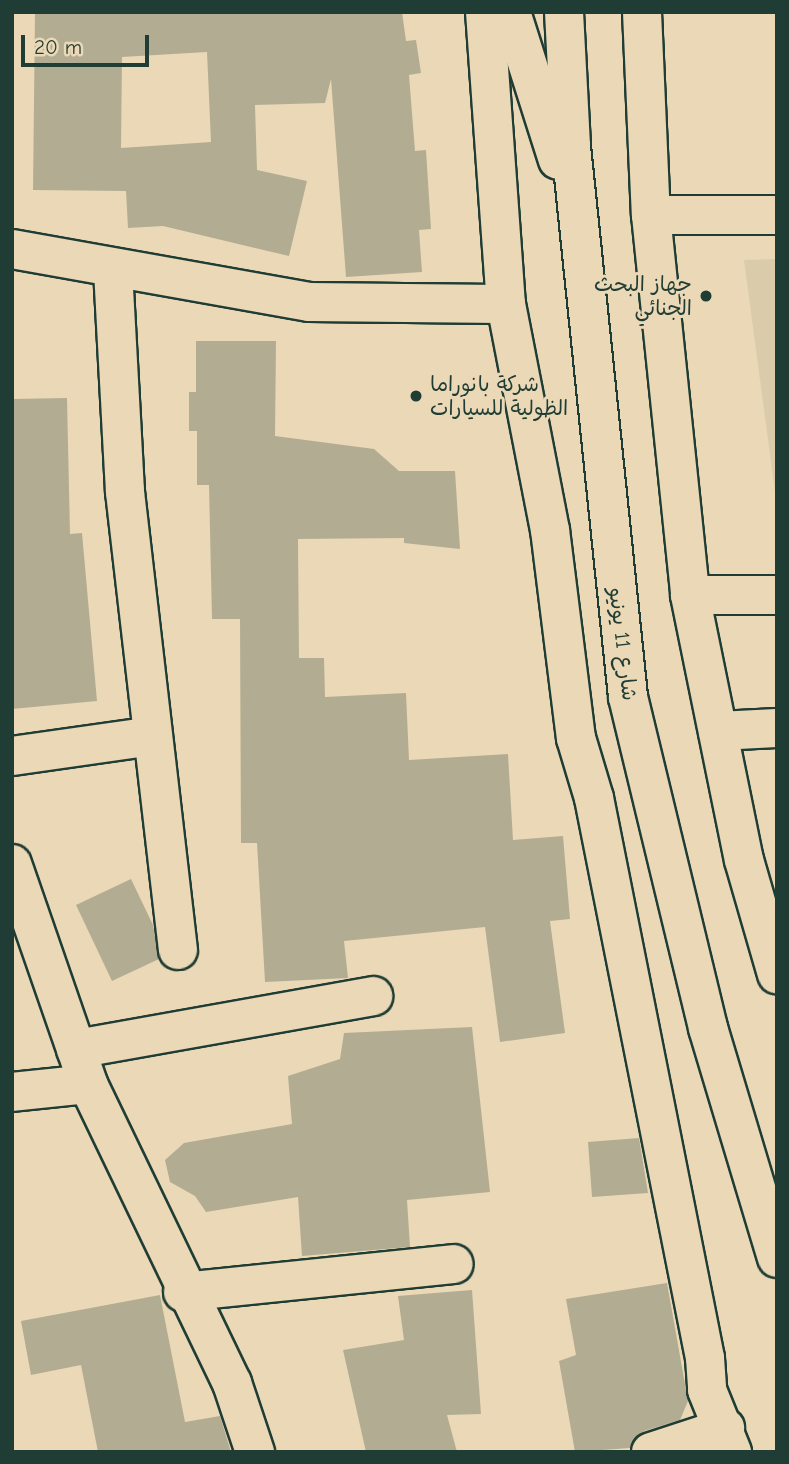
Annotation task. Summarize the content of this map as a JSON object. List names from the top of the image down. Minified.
{"streets":{"main road":["شارع 11 يونيو"]},"places":["جهاز البحث الجنائي","شركة بانوراما الظولية للسيارات"],"scale_bar":"20 m"}
